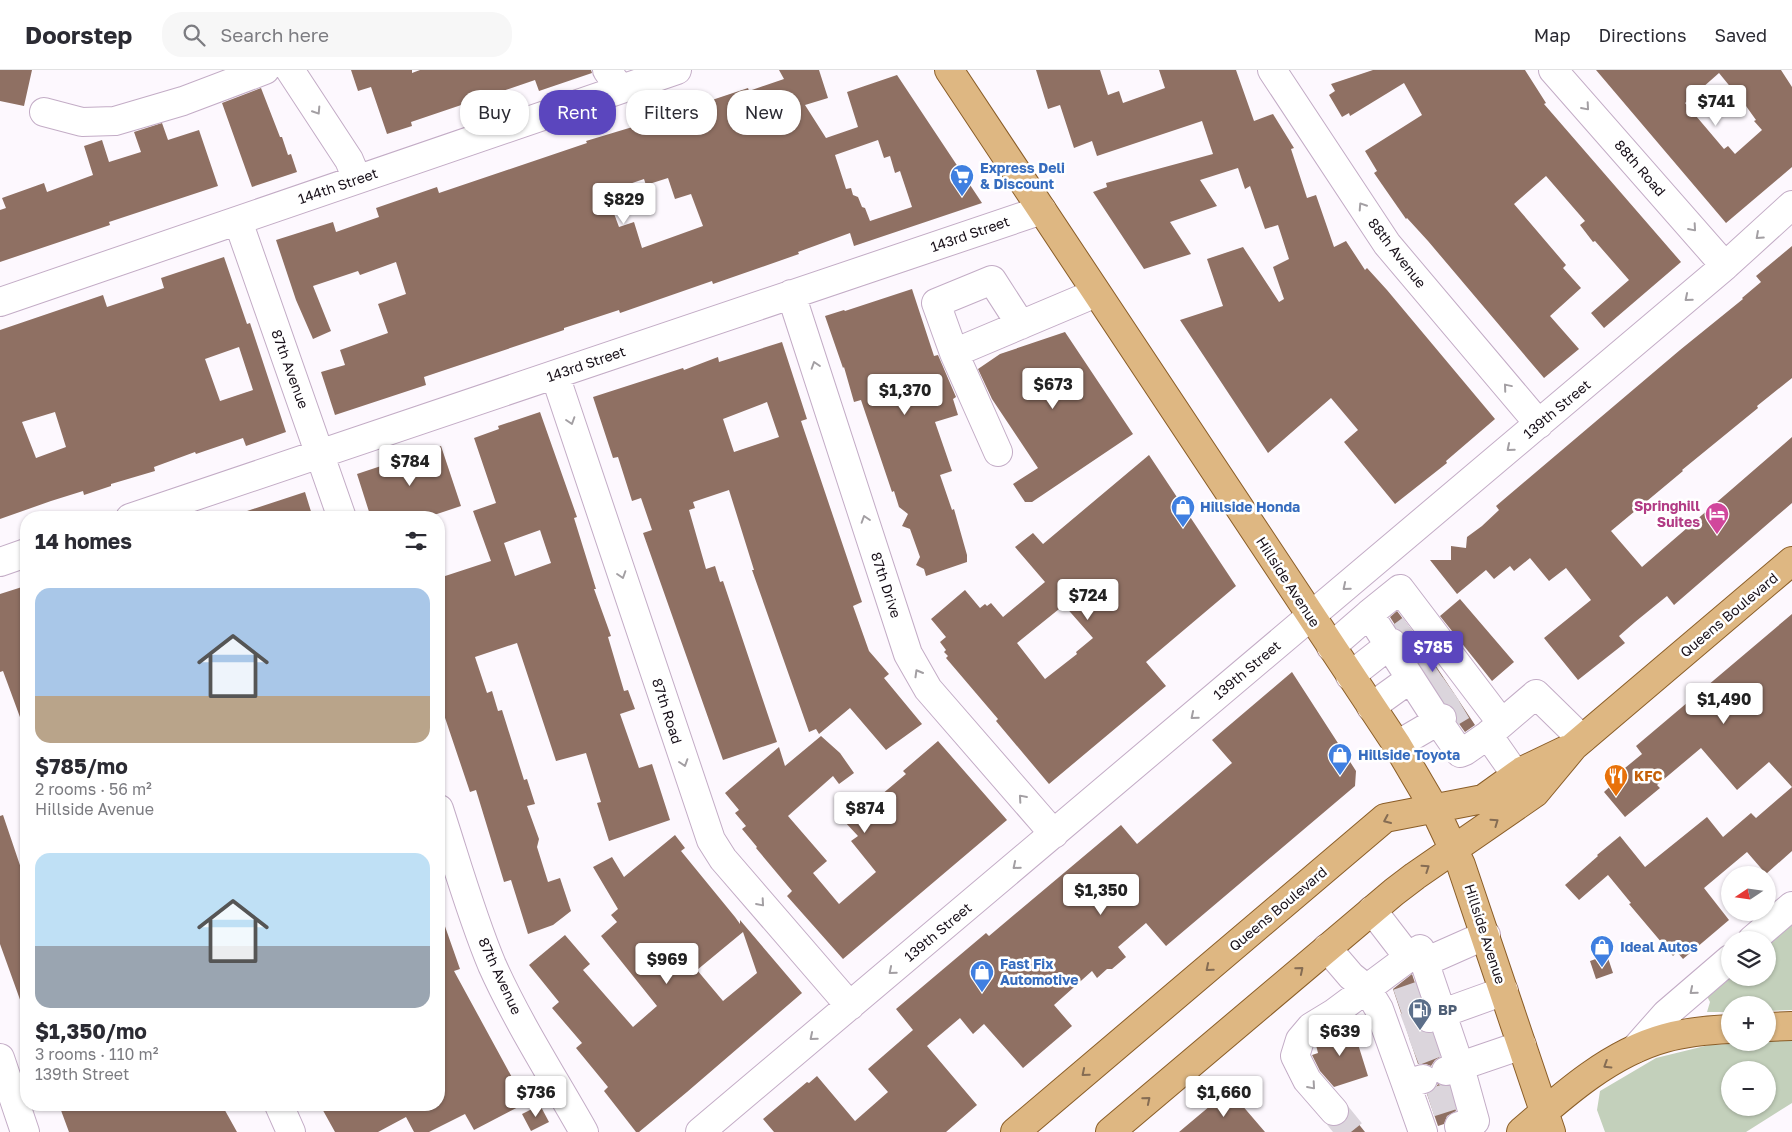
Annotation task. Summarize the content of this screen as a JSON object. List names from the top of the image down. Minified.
{"streets":{"main road":["Hillside Avenue","Queens Boulevard"],"street":["88th Road","144th Street","143rd Street","88th Avenue","87th Avenue","139th Street","87th Drive","87th Road"]},"crossings":[["88th Road","139th Street"],["144th Street","87th Avenue"],["143rd Street","87th Avenue"],["143rd Street","Hillside Avenue"],["143rd Street","87th Drive"],["143rd Street","87th Road"],["88th Avenue","139th Street"],["139th Street","Hillside Avenue"],["139th Street","87th Drive"],["139th Street","87th Road"],["Hillside Avenue","Queens Boulevard"]],"one_way":["88th Road","88th Avenue","139th Street","87th Drive","87th Road"],"places":{"supermarket":["Express Deli & Discount"],"shop":["Hillside Honda","Hillside Toyota","Ideal Autos","Fast Fix Automotive"],"hotel":["Springhill Suites"],"restaurant":["KFC"],"fuel station":["BP"]},"north":"left","page":{"header":"Doorstep","search":"Search here","nav":["Map","Directions","Saved"],"price":["$741","$829","$673","$1,370","$784","$724","$785","$1,490","$874","$1,350","$969","$639","$736","$1,660"],"chip":["Buy","Rent","Filters","New"],"heading":"14 homes","list":[{"name":"$785/mo","note":"2 rooms · 56 m² · Hillside Avenue"},{"name":"$1,350/mo","note":"3 rooms · 110 m² · 139th Street"}],"map_buttons":["+","−"]}}
